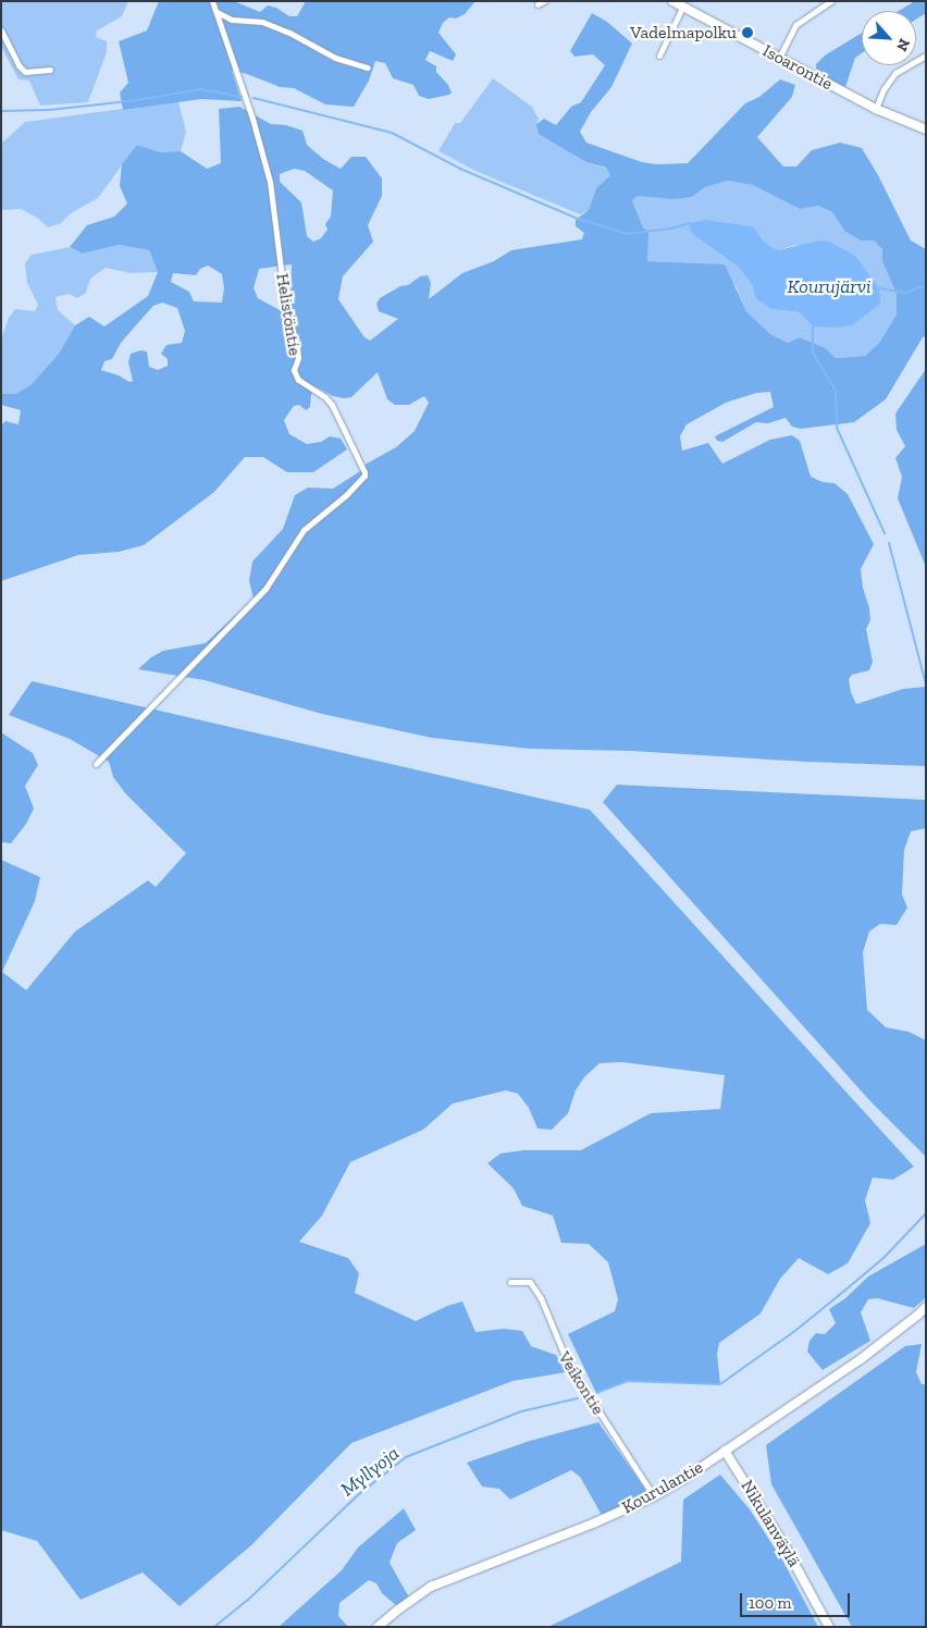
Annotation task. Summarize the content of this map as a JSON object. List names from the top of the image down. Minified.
{"streets":{"street":["Isoarontie","Helistöntie","Veikontie","Kourulantie","Nikulanväylä"]},"crossings":[["Veikontie","Kourulantie"],["Kourulantie","Nikulanväylä"]],"water":["Kourujärvi","Myllyoja"],"places":["Vadelmapolku"],"scale_bar":"100 m","north":"bottom right"}
